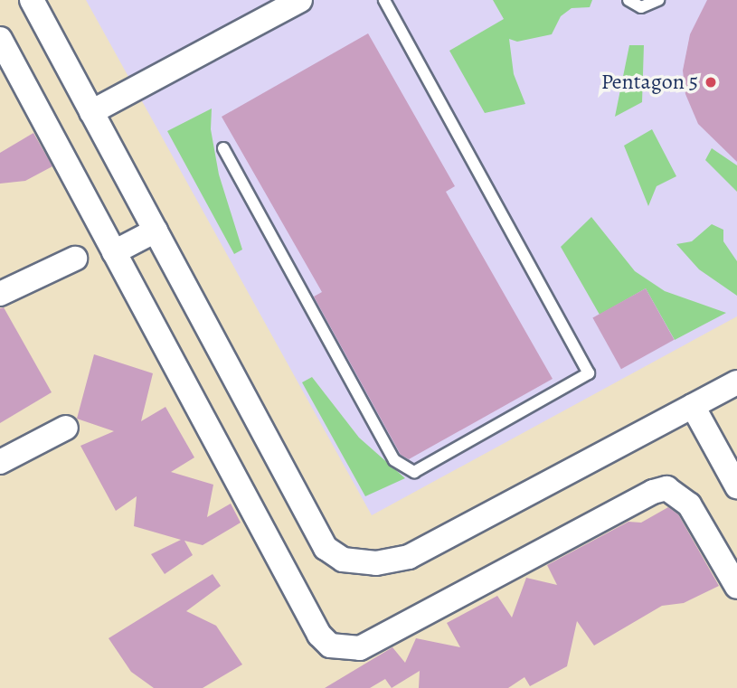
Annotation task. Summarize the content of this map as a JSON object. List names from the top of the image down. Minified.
{"places":["Pentagon 5"]}
